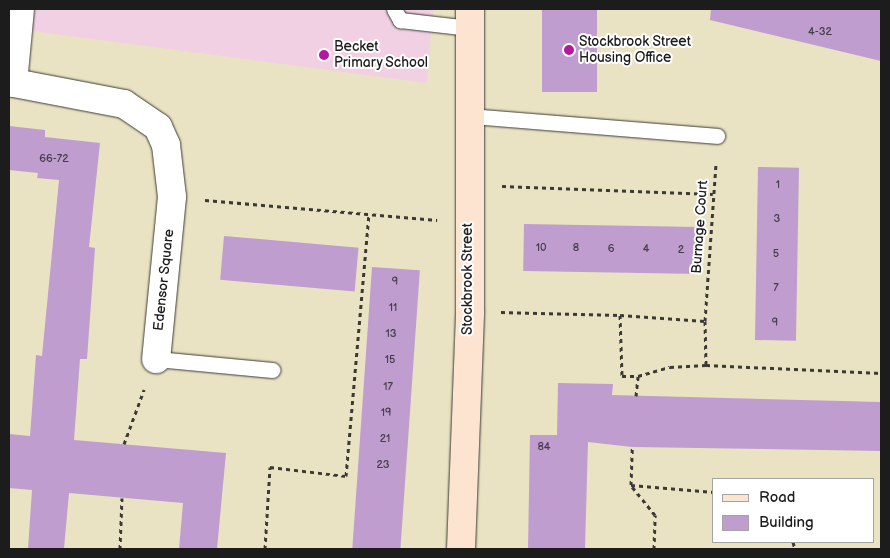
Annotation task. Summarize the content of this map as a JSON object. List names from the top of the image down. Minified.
{"streets":{"street":["Stockbrook Street","Edensor Square"],"path":["Burnage Court"]},"places":["Stockbrook Street Housing Office","Becket Primary School"],"house_numbers":["4-32","66-72","1","3","10","8","6","4","2","5","9","7","11","9","13","15","17","19","21","84","23"],"legend":["Road","Building"]}
